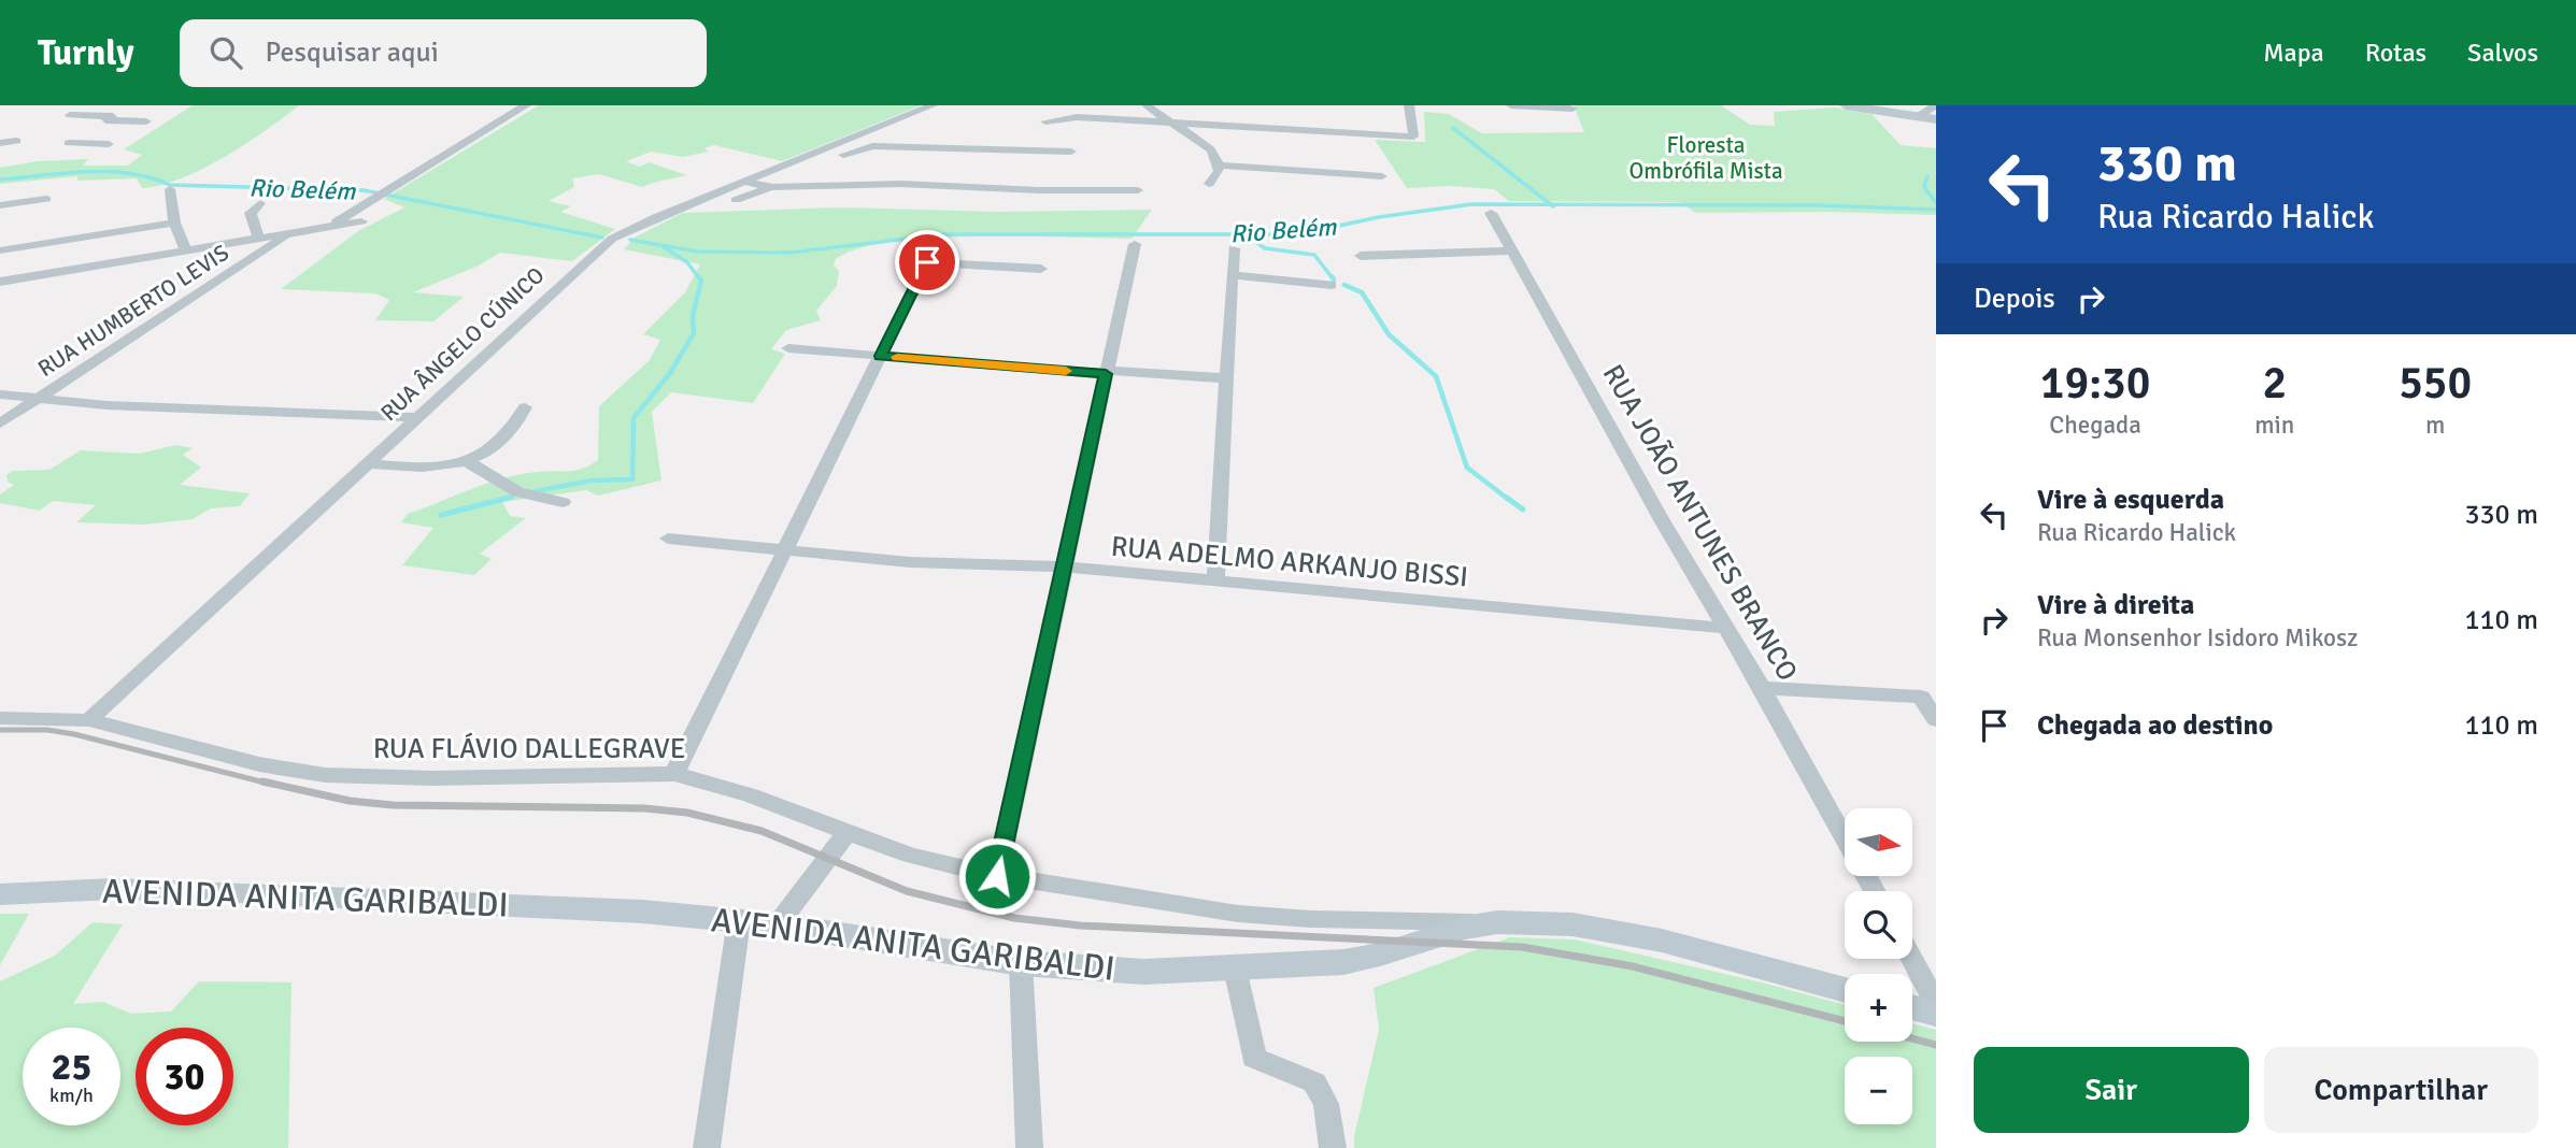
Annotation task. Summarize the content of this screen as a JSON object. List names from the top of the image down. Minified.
{"streets":{"main road":["AVENIDA ANITA GARIBALDI"],"street":["RUA HUMBERTO LEVIS","RUA ÂNGELO CÚNICO","RUA JOÃO ANTUNES BRANCO","RUA ADELMO ARKANJO BISSI","RUA FLÁVIO DALLEGRAVE"]},"crossings":[["RUA ÂNGELO CÚNICO","RUA FLÁVIO DALLEGRAVE"],["RUA JOÃO ANTUNES BRANCO","RUA ADELMO ARKANJO BISSI"],["RUA FLÁVIO DALLEGRAVE","AVENIDA ANITA GARIBALDI"]],"water":["Rio Belém"],"parks":["Floresta Ombrófila Mista"],"north":"right","page":{"header":"Turnly","search":"Pesquisar aqui","nav":["Mapa","Rotas","Salvos"],"turn":["330 m","Rua Ricardo Halick"],"then":"Depois","eta":["19:30","Chegada","2","min","550","m"],"list":[{"name":"Vire à esquerda","note":"Rua Ricardo Halick","value":"330 m"},{"name":"Vire à direita","note":"Rua Monsenhor Isidoro Mikosz","value":"110 m"},{"name":"Chegada ao destino","value":"110 m"}],"map_buttons":["+","−"],"speed":"25 km/h","limit":"30","buttons":["Sair","Compartilhar"]}}
